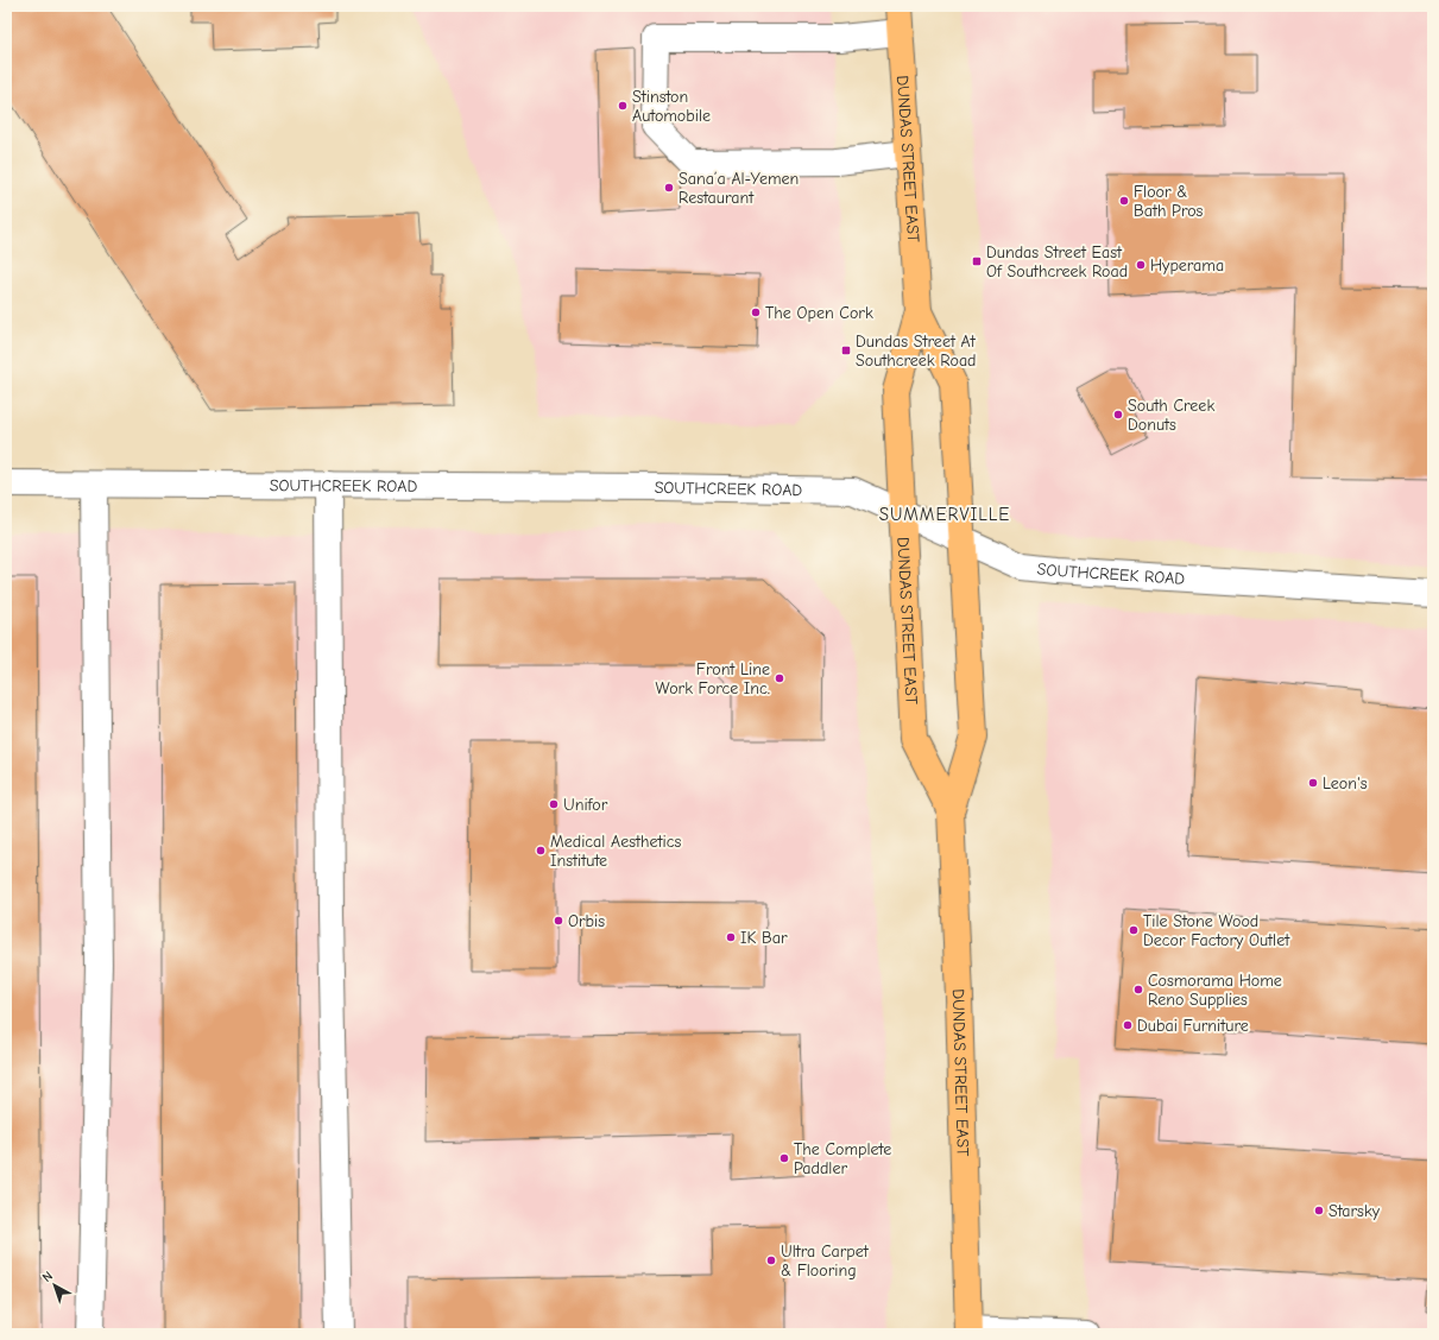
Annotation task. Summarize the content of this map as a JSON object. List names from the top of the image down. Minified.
{"streets":{"main road":["DUNDAS STREET EAST"],"street":["SOUTHCREEK ROAD"]},"crossings":[["DUNDAS STREET EAST","SOUTHCREEK ROAD"]],"districts":["SUMMERVILLE"],"places":{"other":["Stinston Automobile","Sana’a Al-Yemen Restaurant","Floor & Bath Pros","Hyperama","The Open Cork","South Creek Donuts","Front Line Work Force Inc.","Leon's","Unifor","Medical Aesthetics Institute","Orbis","Tile Stone Wood Decor Factory Outlet","IK Bar","Cosmorama Home Reno Supplies","Dubai Furniture","The Complete Paddler","Starsky","Ultra Carpet & Flooring"],"transit":["Dundas Street East Of Southcreek Road","Dundas Street At Southcreek Road"]},"north":"top left"}
